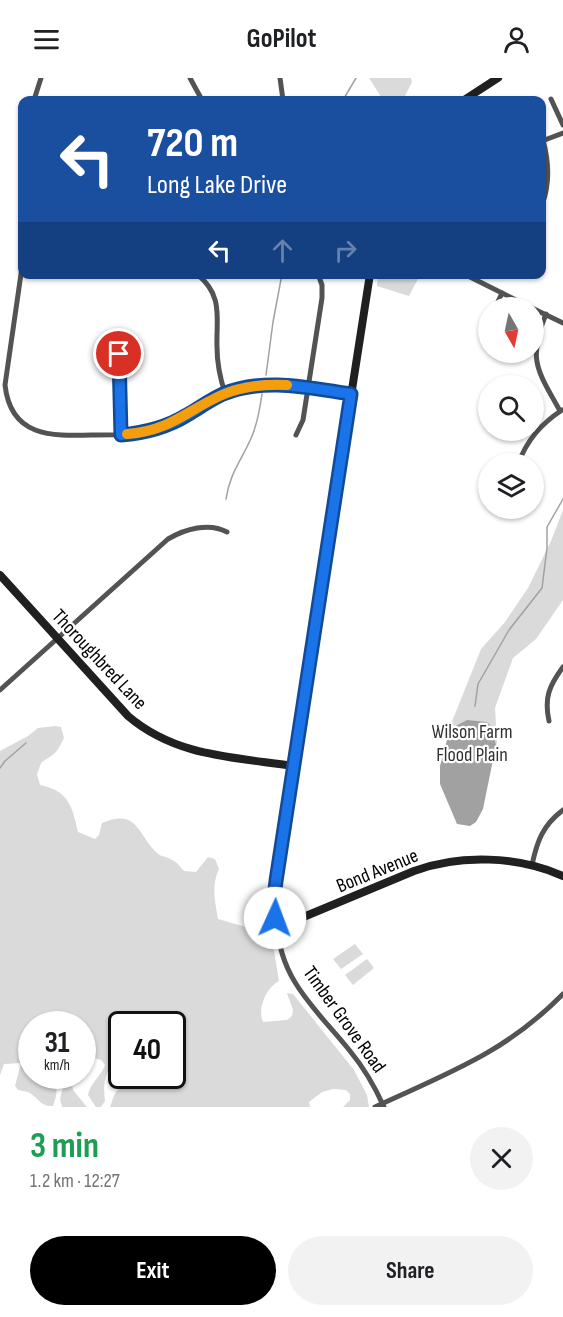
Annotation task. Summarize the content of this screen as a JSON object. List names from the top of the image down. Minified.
{"streets":{"street":["Thoroughbred Lane","Bond Avenue","Timber Grove Road"]},"crossings":[["Thoroughbred Lane","Timber Grove Road"],["Bond Avenue","Timber Grove Road"]],"parks":["Wilson Farm Flood Plain"],"north":"bottom","page":{"header":"GoPilot","turn":["720 m","Long Lake Drive"],"speed":"31 km/h","limit":"40","heading":["3 min","1.2 km · 12:27"],"buttons":["Exit","Share"]}}
